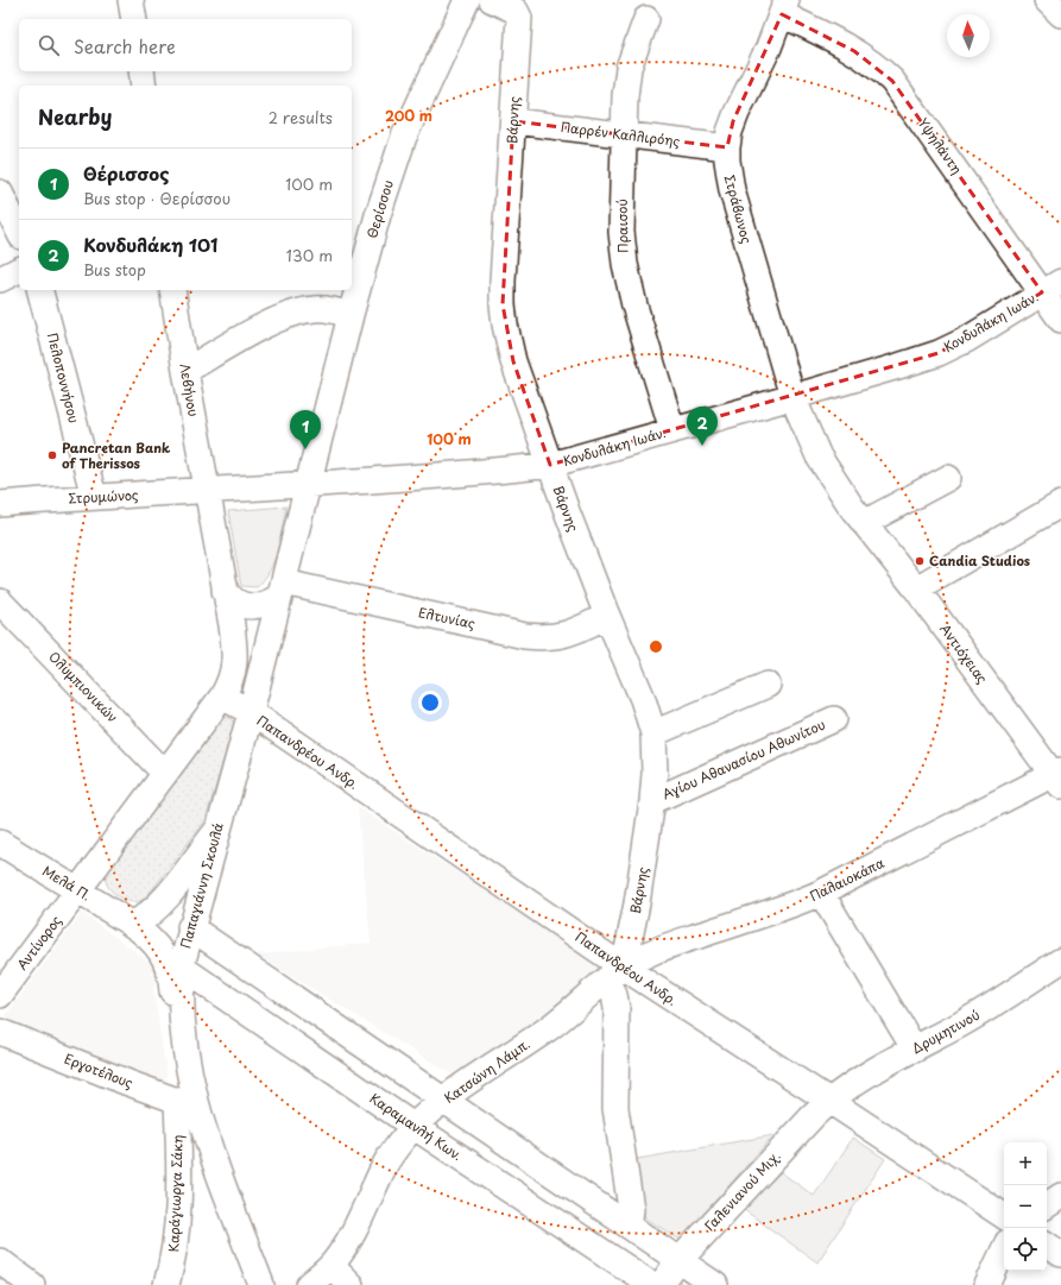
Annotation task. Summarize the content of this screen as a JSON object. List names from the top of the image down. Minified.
{"streets":{"street":["Βάρνης","Παρρέν Καλλιρόης","Υψηλάντη","Θερίσσου","Στράβωνος","Πραισού","Κονδυλάκη Ιωάν.","Πελοποννήσου","Λεβήνου","Στρυμώνος","Ελτυνίας","Αντιόχειας","Ολυμπιονικών","Παπανδρέου Ανδρ.","Αγίου Αθανασίου Αθωνίτου","Παλαιοκάπα","Μελά Π.","Παπαγιάννη Σκουλά","Αντίνορος","Δρυμητινού","Εργοτέλους","Κατσώνη Λάμπ.","Καραμανλή Κων.","Γαλενιανού Μιχ.","Καράγιωργα Σάκη"]},"crossings":[["Βάρνης","Παρρέν Καλλιρόης"],["Βάρνης","Κονδυλάκη Ιωάν."],["Βάρνης","Ελτυνίας"],["Βάρνης","Παπανδρέου Ανδρ."],["Βάρνης","Αγίου Αθανασίου Αθωνίτου"],["Βάρνης","Παλαιοκάπα"],["Βάρνης","Κατσώνη Λάμπ."],["Παρρέν Καλλιρόης","Στράβωνος"],["Παρρέν Καλλιρόης","Πραισού"],["Υψηλάντη","Στράβωνος"],["Υψηλάντη","Κονδυλάκη Ιωάν."],["Θερίσσου","Κονδυλάκη Ιωάν."],["Θερίσσου","Παπαγιάννη Σκουλά"],["Στράβωνος","Κονδυλάκη Ιωάν."],["Στράβωνος","Αντιόχειας"],["Πραισού","Κονδυλάκη Ιωάν."],["Κονδυλάκη Ιωάν.","Λεβήνου"],["Κονδυλάκη Ιωάν.","Στρυμώνος"],["Κονδυλάκη Ιωάν.","Αντιόχειας"],["Κονδυλάκη Ιωάν.","Παπαγιάννη Σκουλά"],["Πελοποννήσου","Στρυμώνος"],["Λεβήνου","Στρυμώνος"],["Λεβήνου","Παπανδρέου Ανδρ."],["Λεβήνου","Αντίνορος"],["Ελτυνίας","Παπαγιάννη Σκουλά"],["Αντιόχειας","Παλαιοκάπα"],["Ολυμπιονικών","Αντίνορος"],["Παπανδρέου Ανδρ.","Παλαιοκάπα"],["Παπανδρέου Ανδρ.","Παπαγιάννη Σκουλά"],["Παπανδρέου Ανδρ.","Αντίνορος"],["Παπανδρέου Ανδρ.","Δρυμητινού"],["Παπανδρέου Ανδρ.","Κατσώνη Λάμπ."],["Παπανδρέου Ανδρ.","Γαλενιανού Μιχ."],["Παλαιοκάπα","Κατσώνη Λάμπ."],["Μελά Π.","Παπαγιάννη Σκουλά"],["Μελά Π.","Αντίνορος"],["Παπαγιάννη Σκουλά","Εργοτέλους"],["Παπαγιάννη Σκουλά","Καραμανλή Κων."],["Παπαγιάννη Σκουλά","Καράγιωργα Σάκη"],["Δρυμητινού","Γαλενιανού Μιχ."],["Εργοτέλους","Καράγιωργα Σάκη"],["Κατσώνη Λάμπ.","Καραμανλή Κων."]],"places":["Pancretan Bank of Therissos","Candia Studios"],"north":"top","page":{"search":"Search here","heading":["Nearby","2 results"],"list":[{"mark":"1","name":"Θέρισσος","note":"Bus stop · Θερίσσου","value":"100 m"},{"mark":"2","name":"Κονδυλάκη 101","note":"Bus stop","value":"130 m"}],"pins":["2","1"],"map_buttons":["+","−"]},"rings":["200 m","100 m"]}
